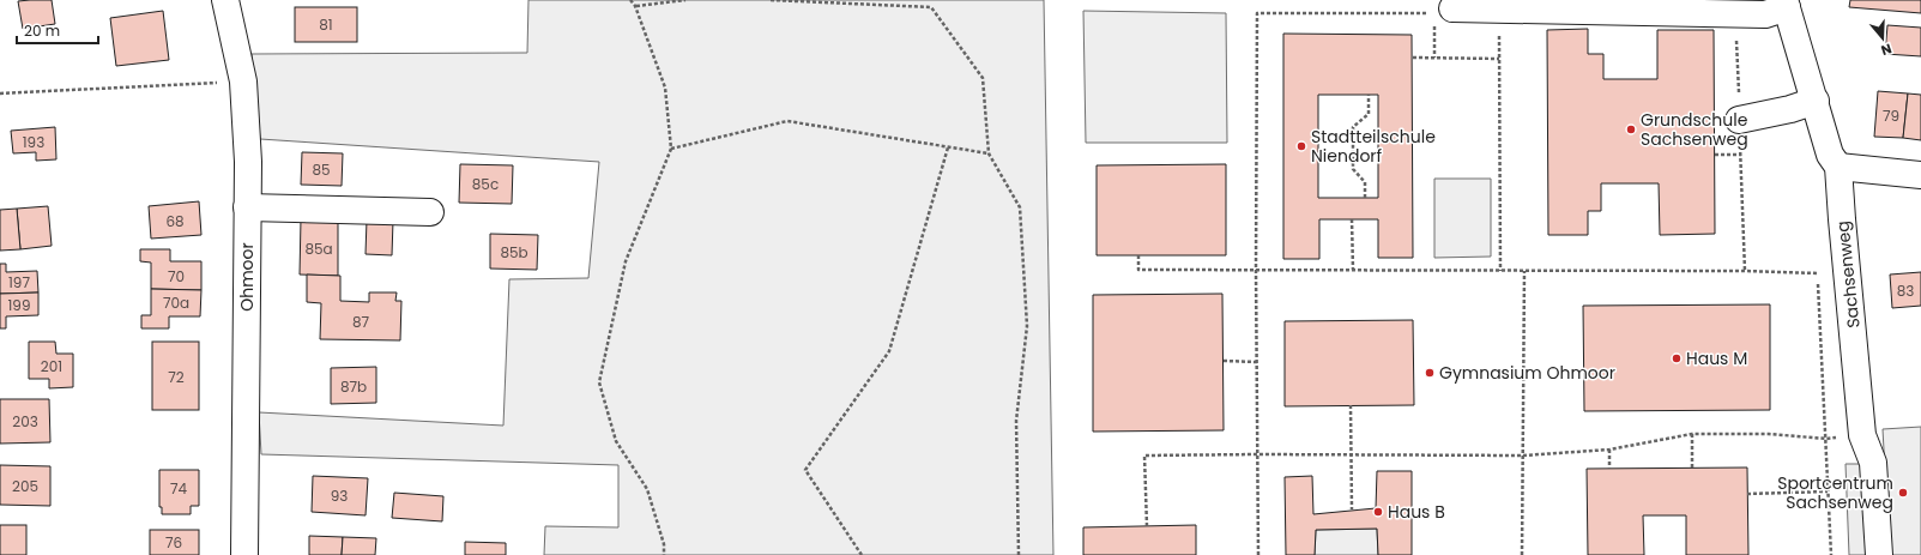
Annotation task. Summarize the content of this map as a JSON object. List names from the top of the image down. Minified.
{"streets":{"street":["Sachsenweg","Ohmoor"]},"places":["Grundschule Sachsenweg","Stadtteilschule Niendorf","Haus M","Gymnasium Ohmoor","Sportcentrum Sachsenweg","Haus B"],"house_numbers":["81","79","193","85","85c","68","85a","85b","70","197","83","70a","199","87","201","72","87b","203","205","74","93","76"],"scale_bar":"20 m","north":"bottom"}
